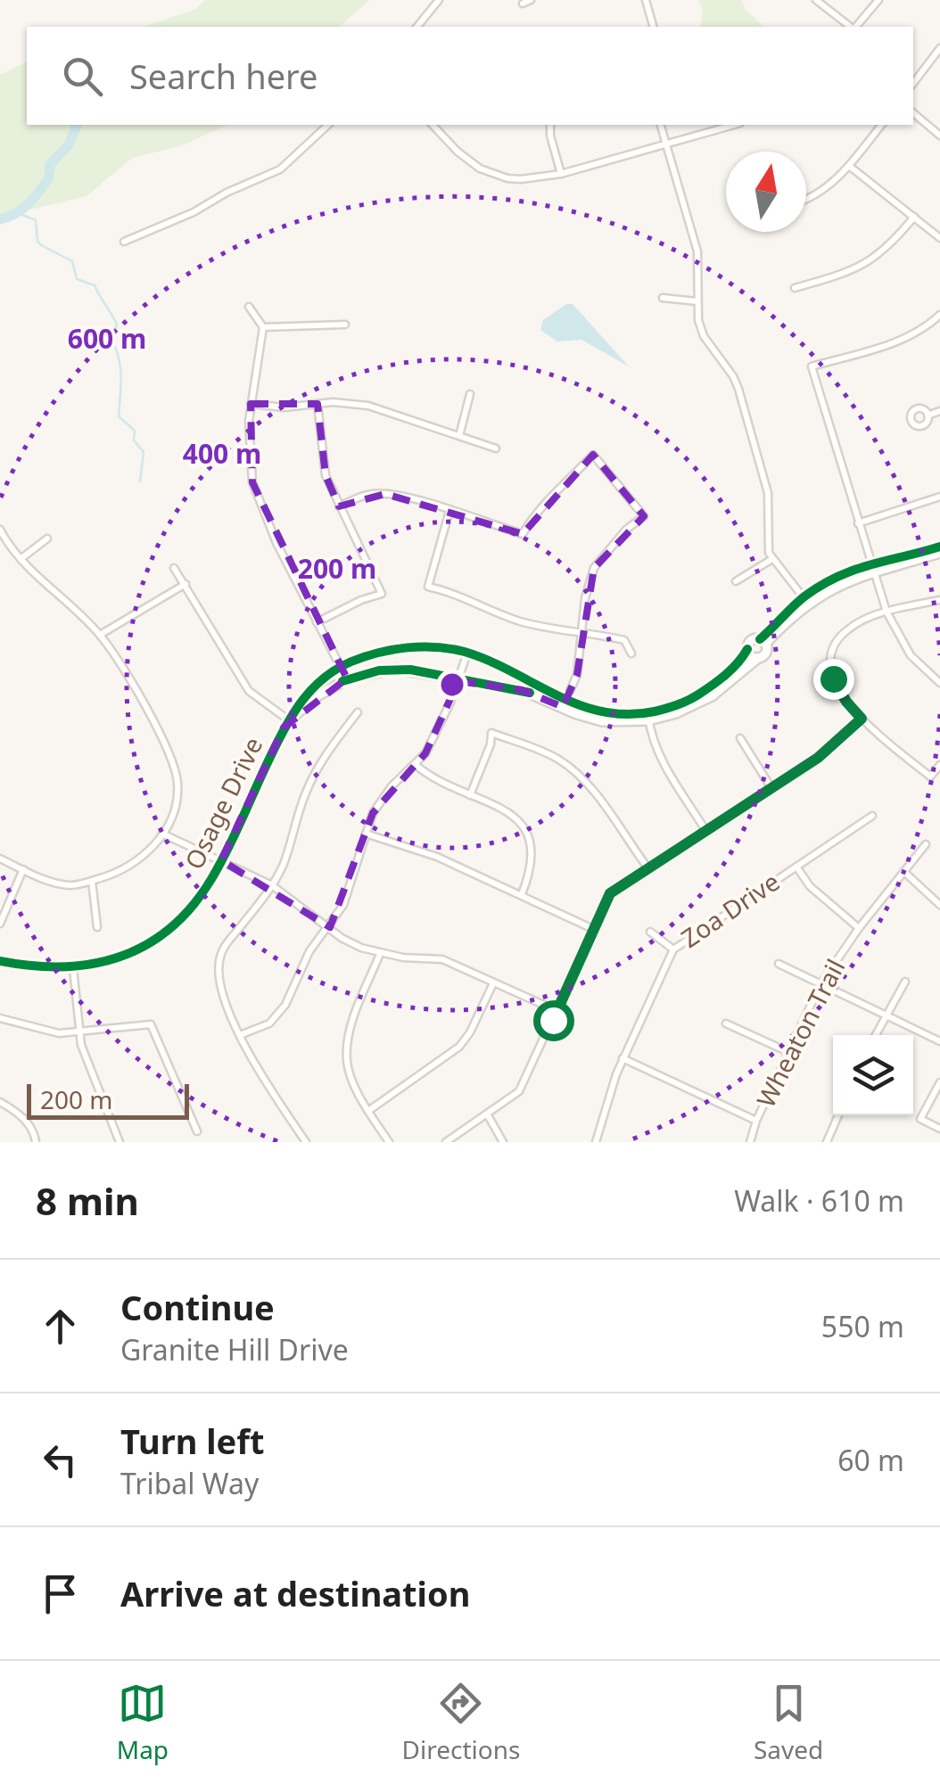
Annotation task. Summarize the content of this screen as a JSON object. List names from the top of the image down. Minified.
{"streets":{"street":["Osage Drive","Zoa Drive","Wheaton Trail"]},"scale_bar":"200 m","north":"top","page":{"search":"Search here","scale":"200 m","heading":["8 min","Walk · 610 m"],"list":[["Continue","Granite Hill Drive","550 m"],["Turn left","Tribal Way","60 m"],"Arrive at destination"],"nav":["Map","Directions","Saved"]},"rings":["600 m","400 m","200 m"]}
